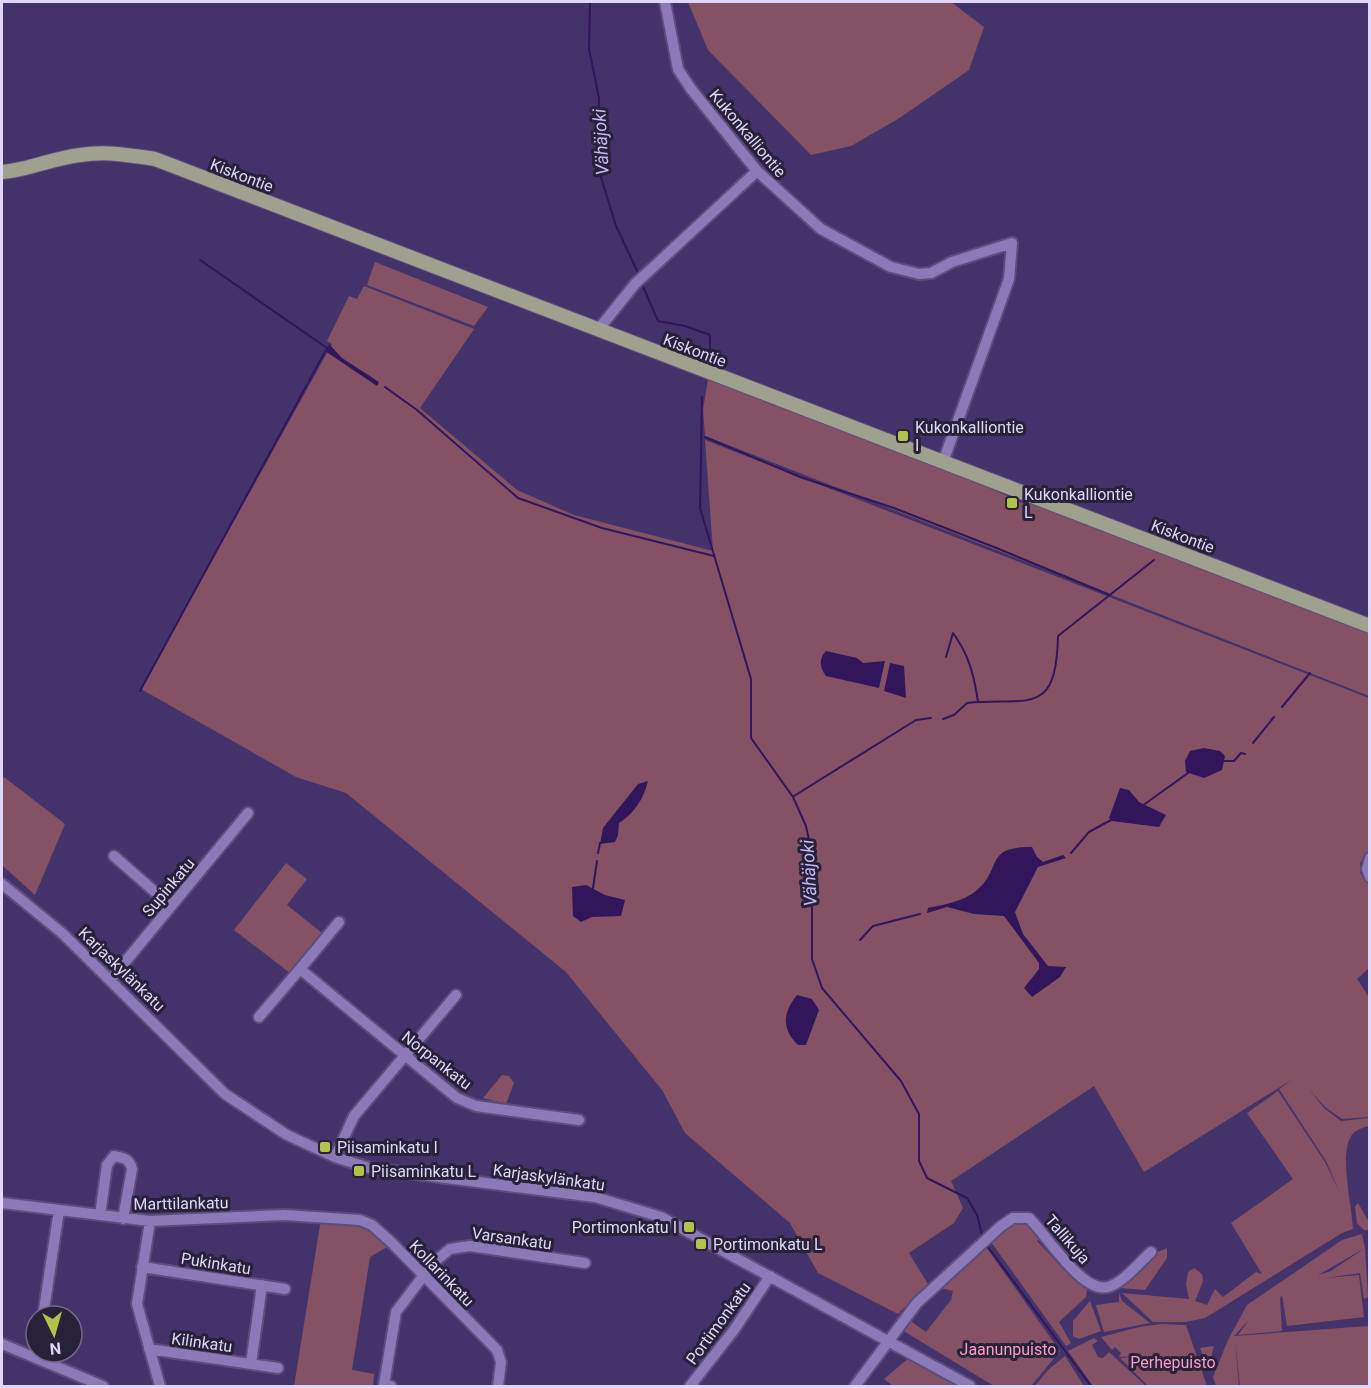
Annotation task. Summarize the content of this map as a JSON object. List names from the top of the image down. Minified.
{"streets":{"main road":["Kiskontie"],"street":["Kukonkalliontie","Supinkatu","Karjaskylänkatu","Norpankatu","Marttilankatu","Varsankatu","Tallikuja","Pukinkatu","Kollarinkatu","Portimonkatu","Kilinkatu"]},"crossings":[["Kukonkalliontie","Kiskontie"],["Supinkatu","Karjaskylänkatu"],["Karjaskylänkatu","Tallikuja"],["Karjaskylänkatu","Portimonkatu"],["Marttilankatu","Kollarinkatu"],["Varsankatu","Kollarinkatu"],["Pukinkatu","Kilinkatu"]],"water":["Vähäjoki"],"parks":["Jaanunpuisto","Perhepuisto"],"places":{"transit":["Kukonkalliontie I","Kukonkalliontie L","Piisaminkatu I","Piisaminkatu L","Portimonkatu I","Portimonkatu L"]},"north":"bottom"}
